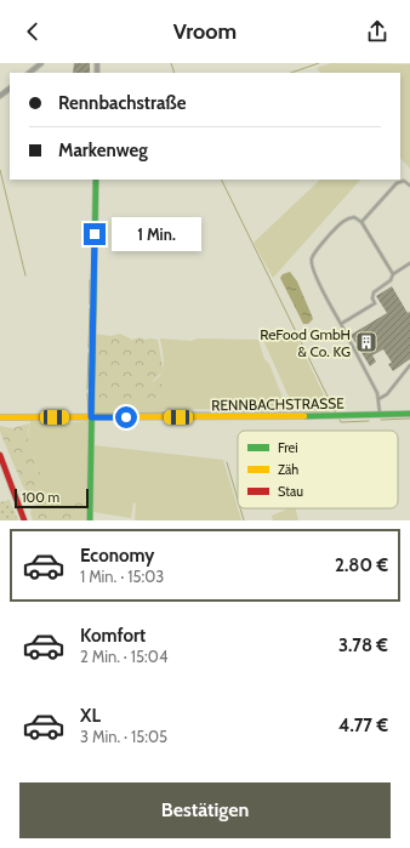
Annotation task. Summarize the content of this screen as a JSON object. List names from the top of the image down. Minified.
{"streets":{"street":["RENNBACHSTRASSE"]},"places":{"building":["ReFood GmbH & Co. KG"]},"legend":["Frei","Zäh","Stau"],"scale_bar":"100 m","page":{"header":"Vroom","banner":["Rennbachstraße","Markenweg"],"bubble":"1 Min.","scale":"100 m","list":[{"name":"Economy","note":"1 Min. · 15:03","value":"2.80 €"},{"name":"Komfort","note":"2 Min. · 15:04","value":"3.78 €"},{"name":"XL","note":"3 Min. · 15:05","value":"4.77 €"}],"buttons":"Bestätigen"}}
